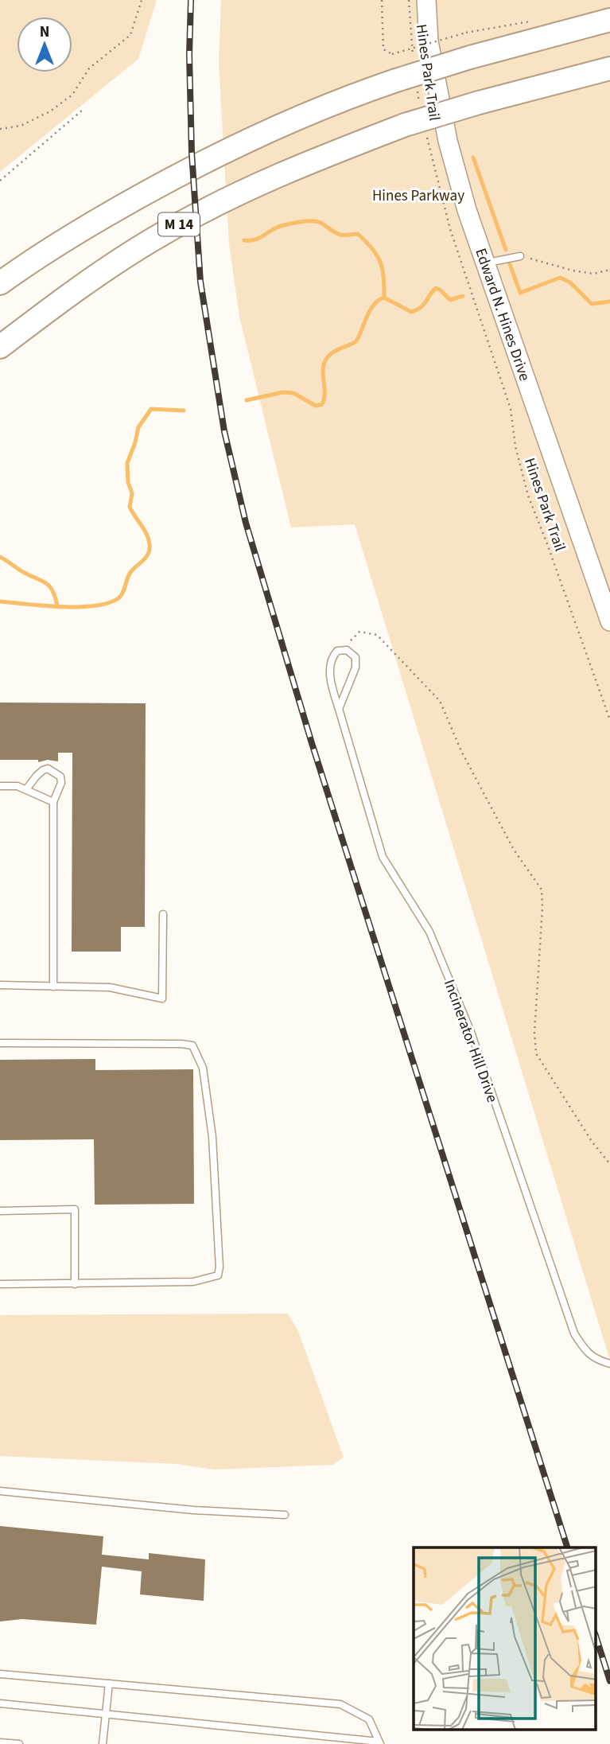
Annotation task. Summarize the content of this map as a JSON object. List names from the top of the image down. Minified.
{"streets":{"highway":["M 14"],"street":["Edward N. Hines Drive"],"lane":["Incinerator Hill Drive"],"path":["Hines Park Trail"]},"parks":["Hines Parkway"],"north":"top"}
